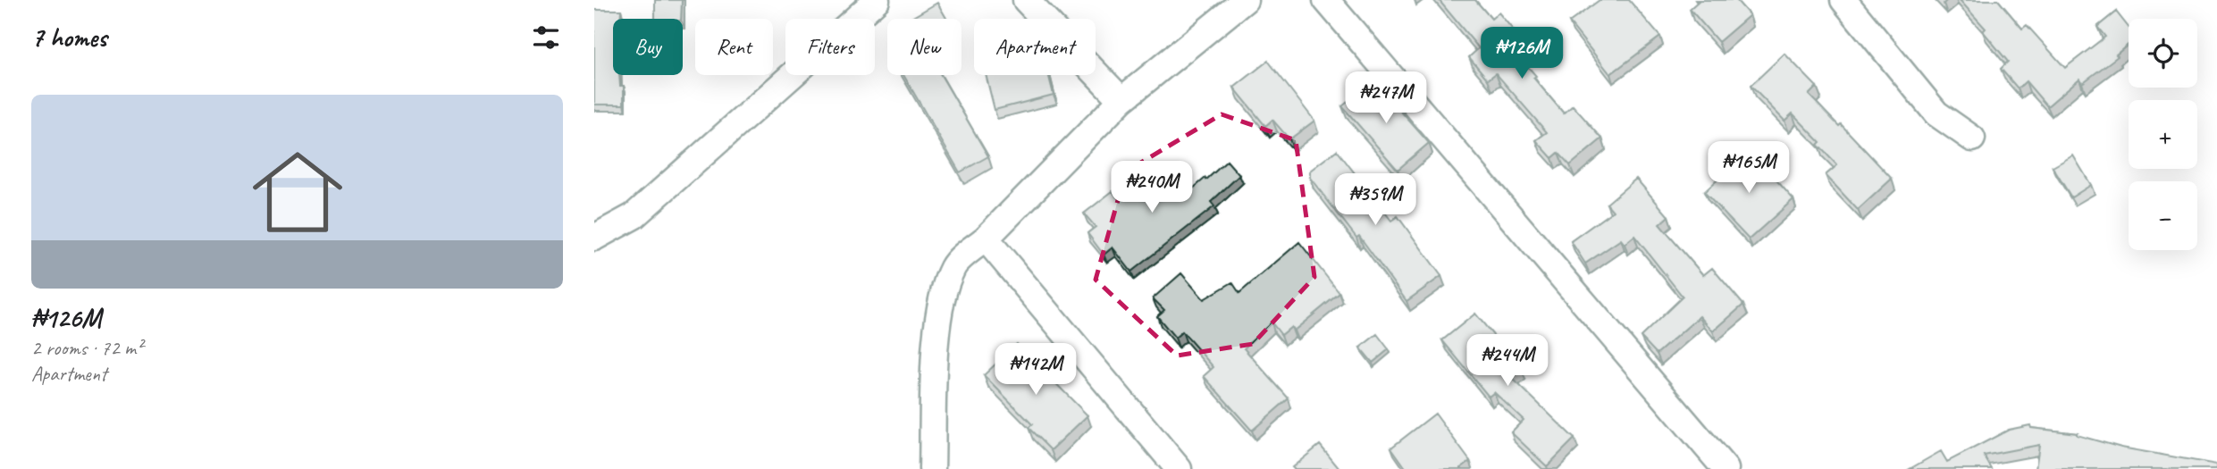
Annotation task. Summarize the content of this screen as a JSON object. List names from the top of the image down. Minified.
{"page":{"heading":"7 homes","map_buttons":["+","−"],"chip":["Buy","Rent","Filters","New","Apartment"],"price":["₦126M","₦247M","₦165M","₦240M","₦359M","₦244M","₦142M"],"list":[{"name":"₦126M","note":"2 rooms · 72 m² · Apartment"}]}}
